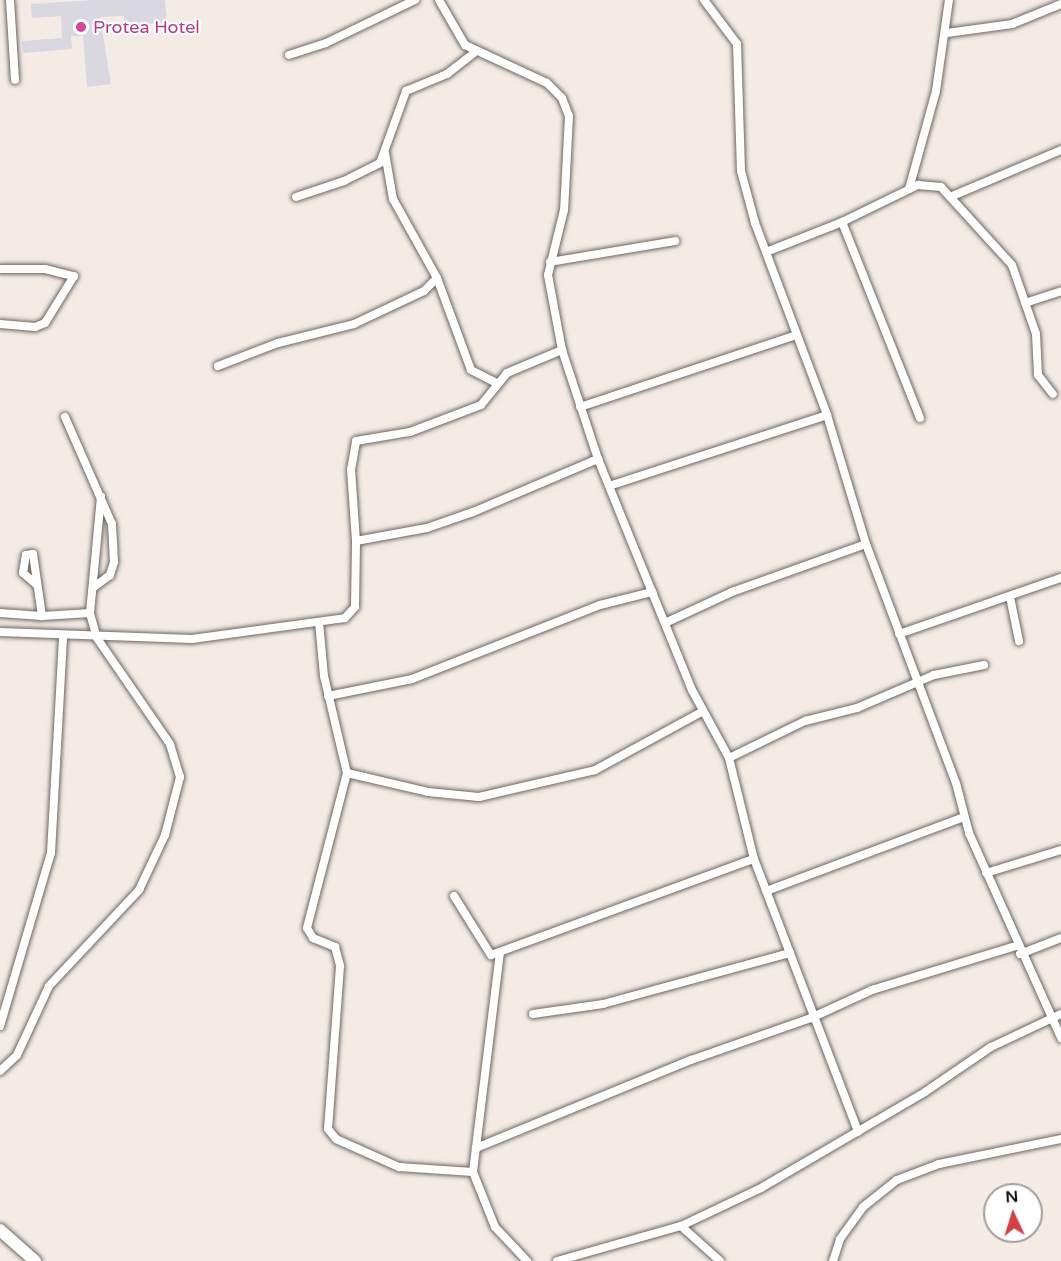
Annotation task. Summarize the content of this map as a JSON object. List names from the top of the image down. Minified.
{"places":["Protea Hotel"],"north":"top"}
